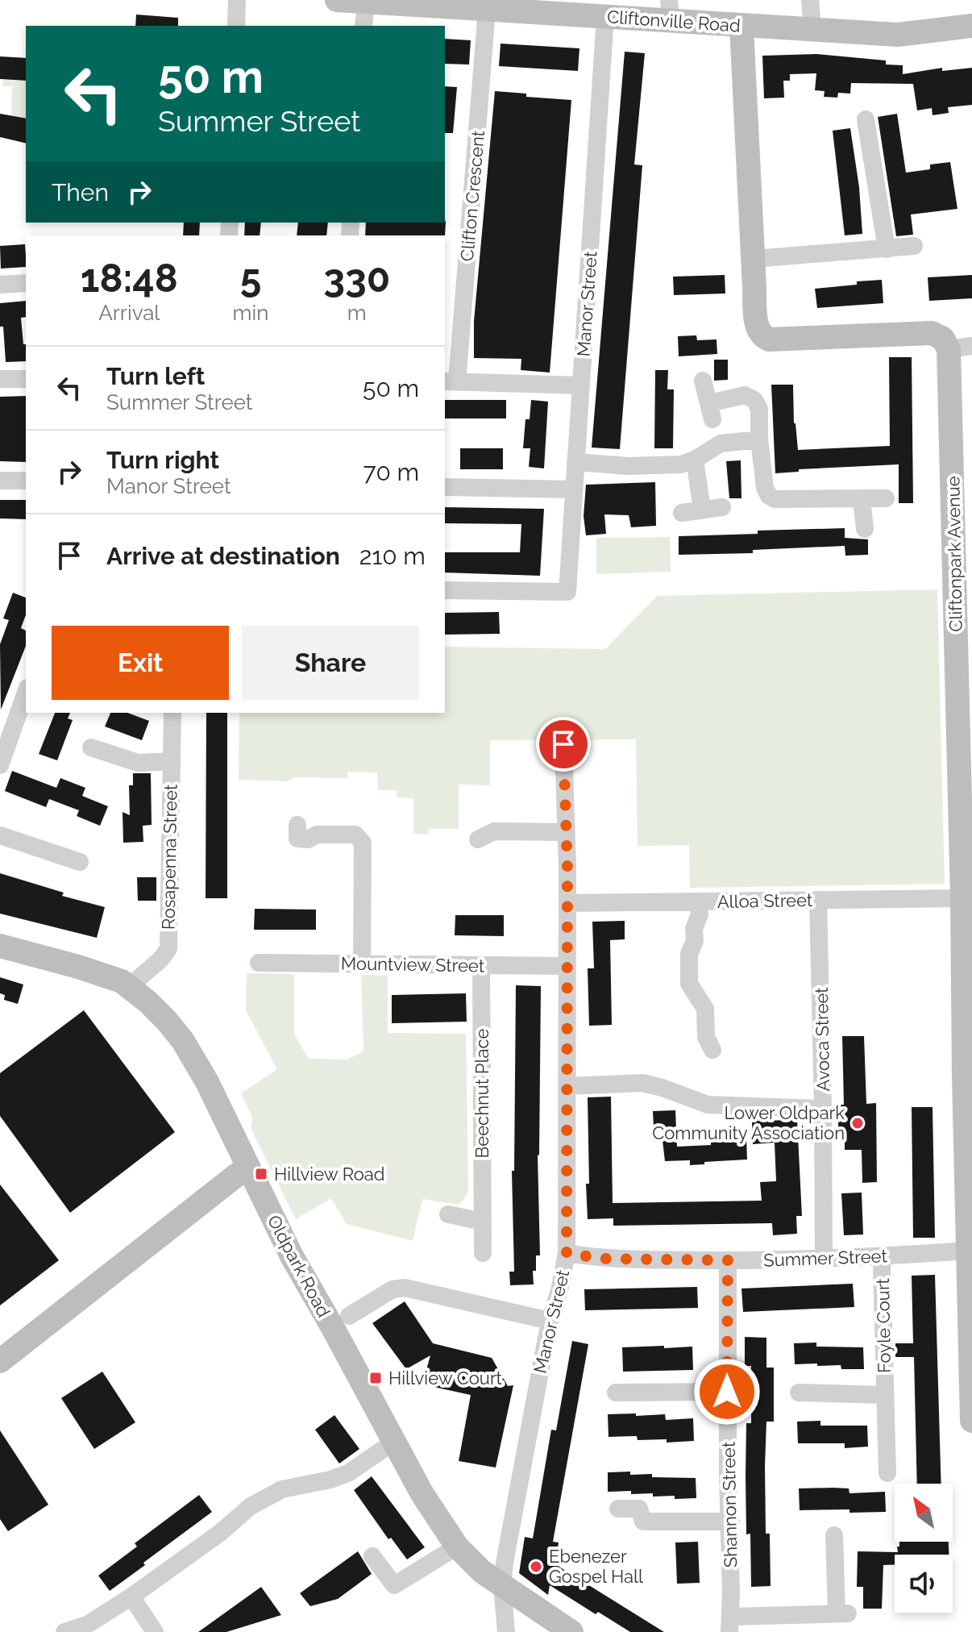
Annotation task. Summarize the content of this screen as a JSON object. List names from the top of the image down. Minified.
{"streets":{"street":["Cliftonville Road","Clifton Crescent","Manor Street","Cliftonpark Avenue","Rosapenna Street","Alloa Street","Mountview Street","Avoca Street","Beechnut Place","Summer Street","Oldpark Road","Foyle Court","Shannon Street"]},"crossings":[["Cliftonville Road","Clifton Crescent"],["Cliftonville Road","Manor Street"],["Cliftonville Road","Cliftonpark Avenue"],["Manor Street","Alloa Street"],["Manor Street","Mountview Street"],["Manor Street","Summer Street"],["Manor Street","Oldpark Road"],["Cliftonpark Avenue","Alloa Street"],["Cliftonpark Avenue","Summer Street"],["Rosapenna Street","Oldpark Road"],["Alloa Street","Avoca Street"],["Mountview Street","Beechnut Place"],["Avoca Street","Summer Street"],["Summer Street","Foyle Court"],["Summer Street","Shannon Street"]],"places":{"other":["Lower Oldpark Community Association","Ebenezer Gospel Hall"],"transit":["Hillview Road","Hillview Court"]},"north":"top left","page":{"turn":["50 m","Summer Street"],"then":"Then","eta":["18:48","Arrival","5","min","330","m"],"list":[{"name":"Turn left","note":"Summer Street","value":"50 m"},{"name":"Turn right","note":"Manor Street","value":"70 m"},{"name":"Arrive at destination","value":"210 m"}],"buttons":["Exit","Share"]}}
